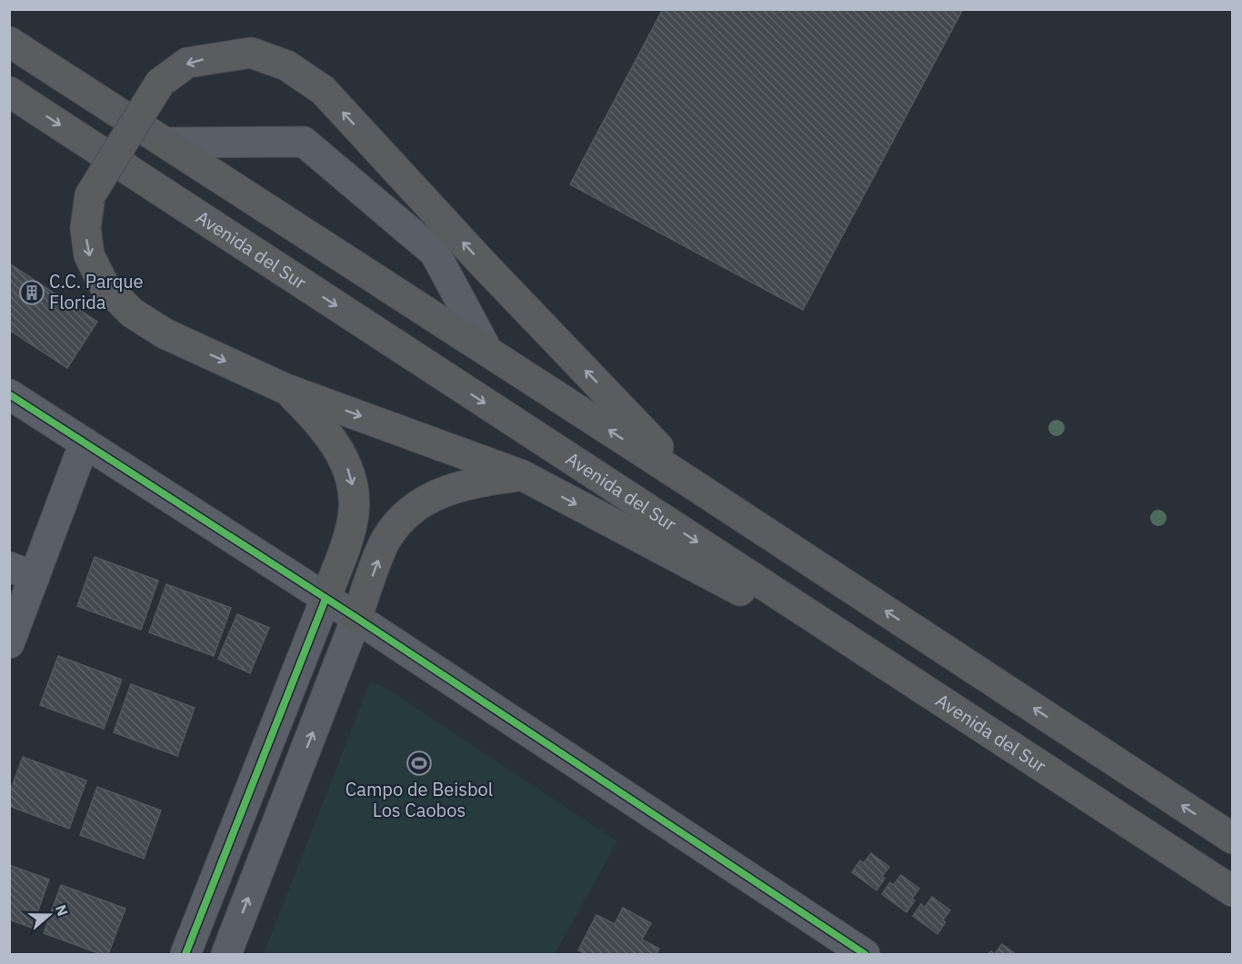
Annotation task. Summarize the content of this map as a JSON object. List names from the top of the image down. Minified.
{"streets":{"highway":["Avenida del Sur"]},"places":{"building":["C.C. Parque Florida"],"sports":["Campo de Beisbol Los Caobos"]},"north":"right"}
